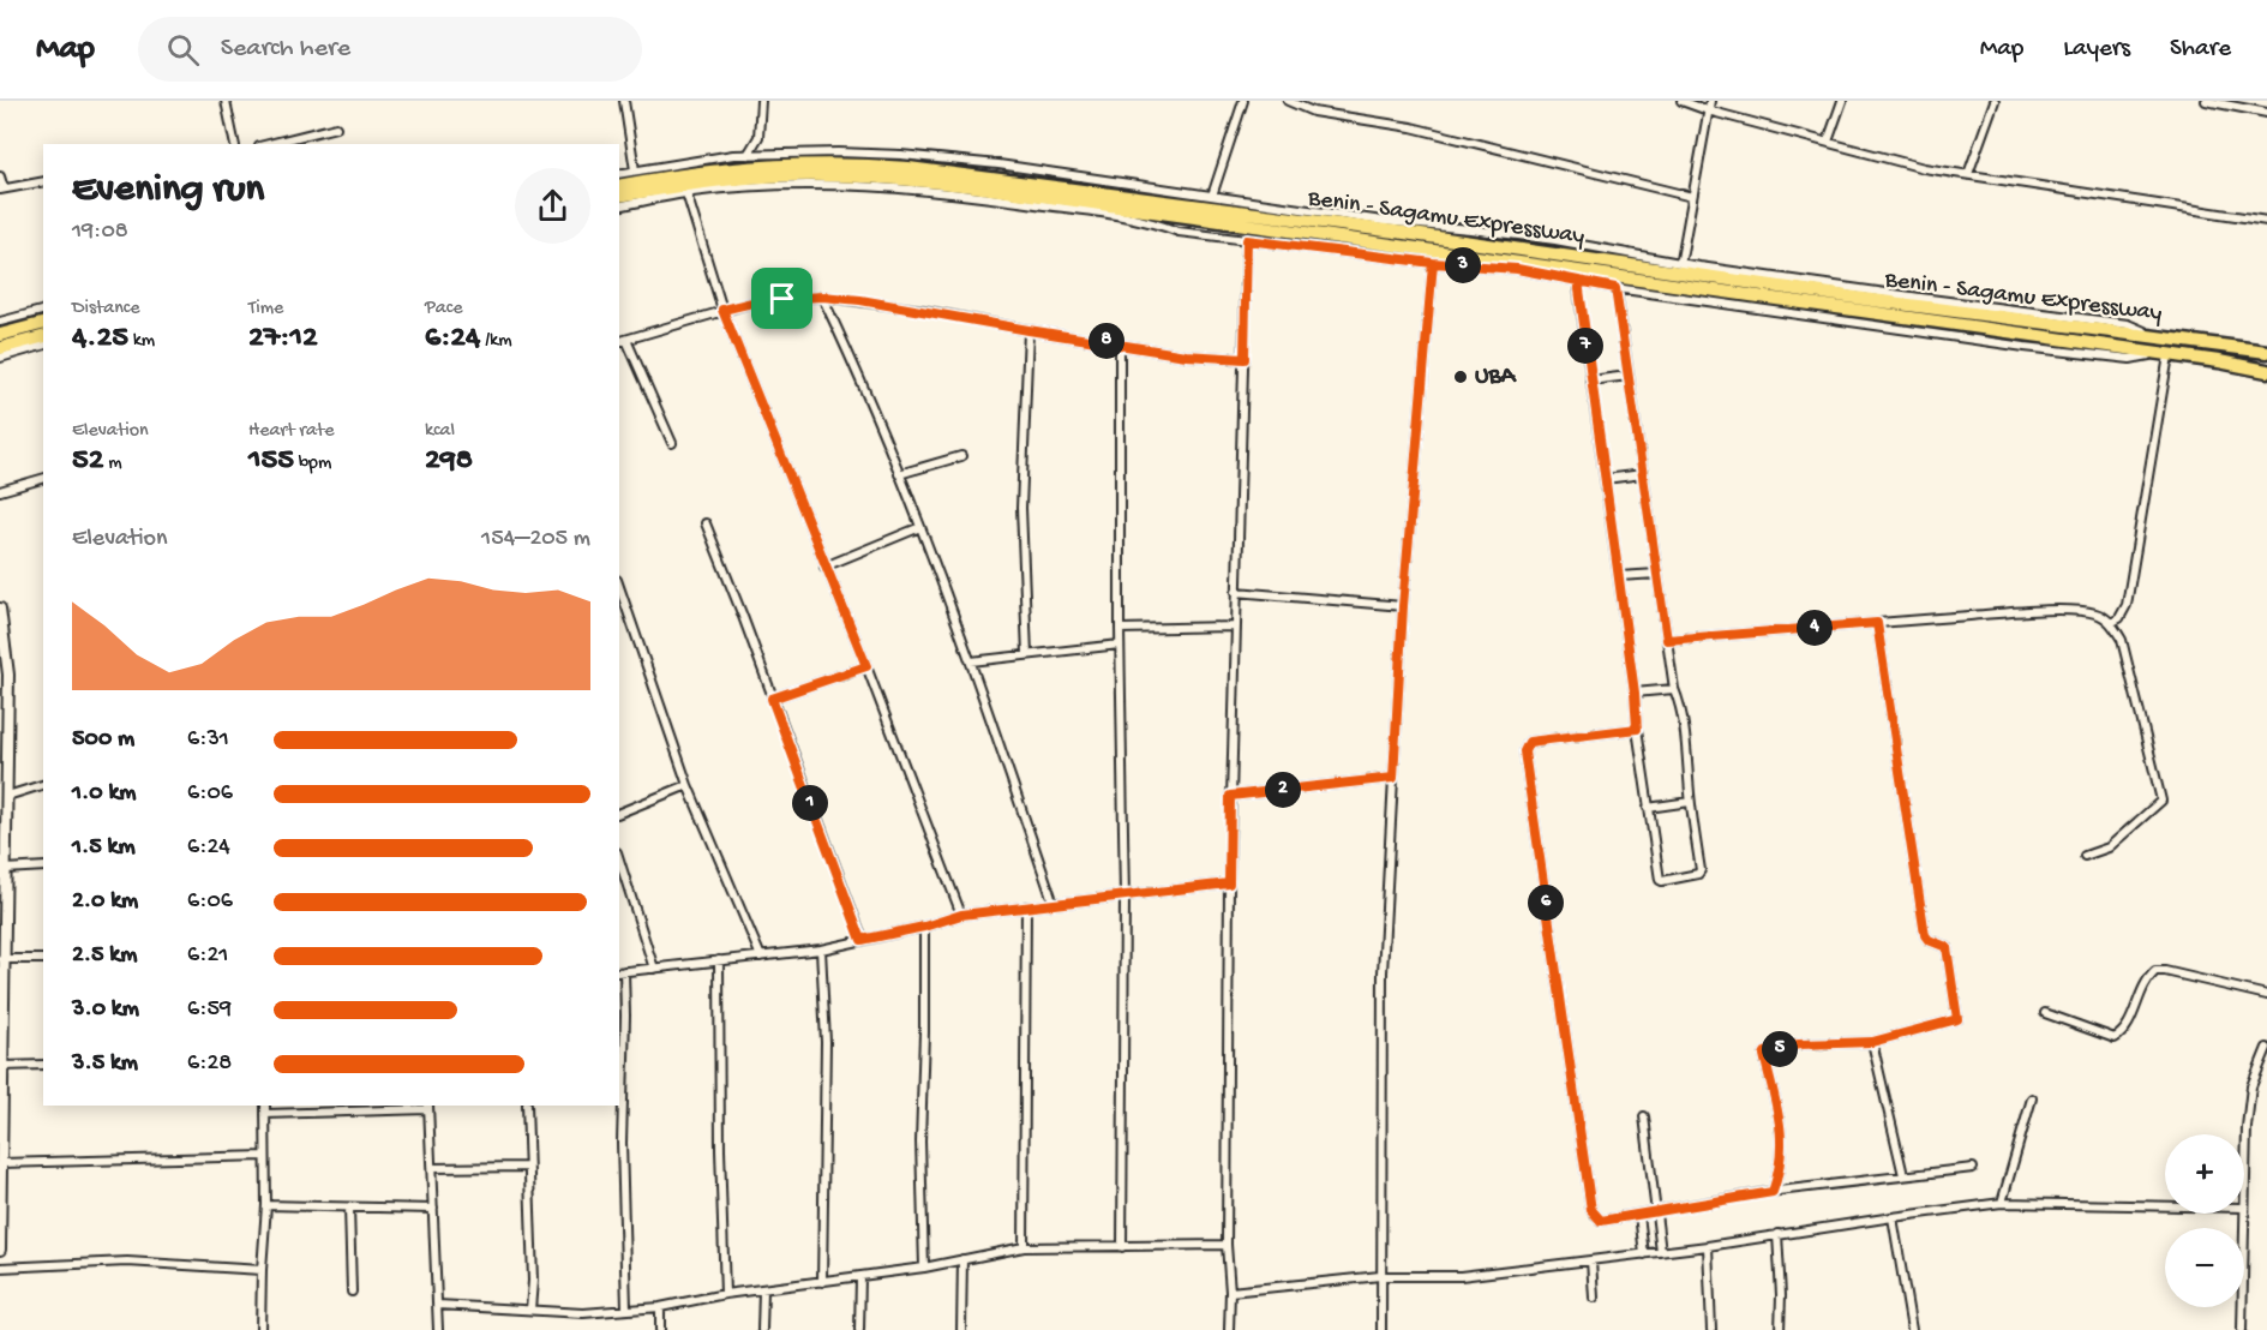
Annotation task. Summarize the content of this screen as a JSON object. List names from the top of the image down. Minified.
{"streets":{"highway":["Benin - Sagamu Expressway"]},"places":["UBA"],"page":{"header":"Map","search":"Search here","nav":["Map","Layers","Share"],"heading":["Evening run","19:08"],"pins":["3","8","7","4","2","1","6","5"],"stats":[["Distance","4.25 km"],["Time","27:12"],["Pace","6:24 /km"],["Elevation","52 m"],["Heart rate","155 bpm"],["kcal","298"]],"chart":["Elevation","154–205 m"],"list":[{"name":"500 m","note":"6:31"},{"name":"1.0 km","note":"6:06"},{"name":"1.5 km","note":"6:24"},{"name":"2.0 km","note":"6:06"},{"name":"2.5 km","note":"6:21"},{"name":"3.0 km","note":"6:59"},{"name":"3.5 km","note":"6:28"}],"map_buttons":["+","−"]}}
